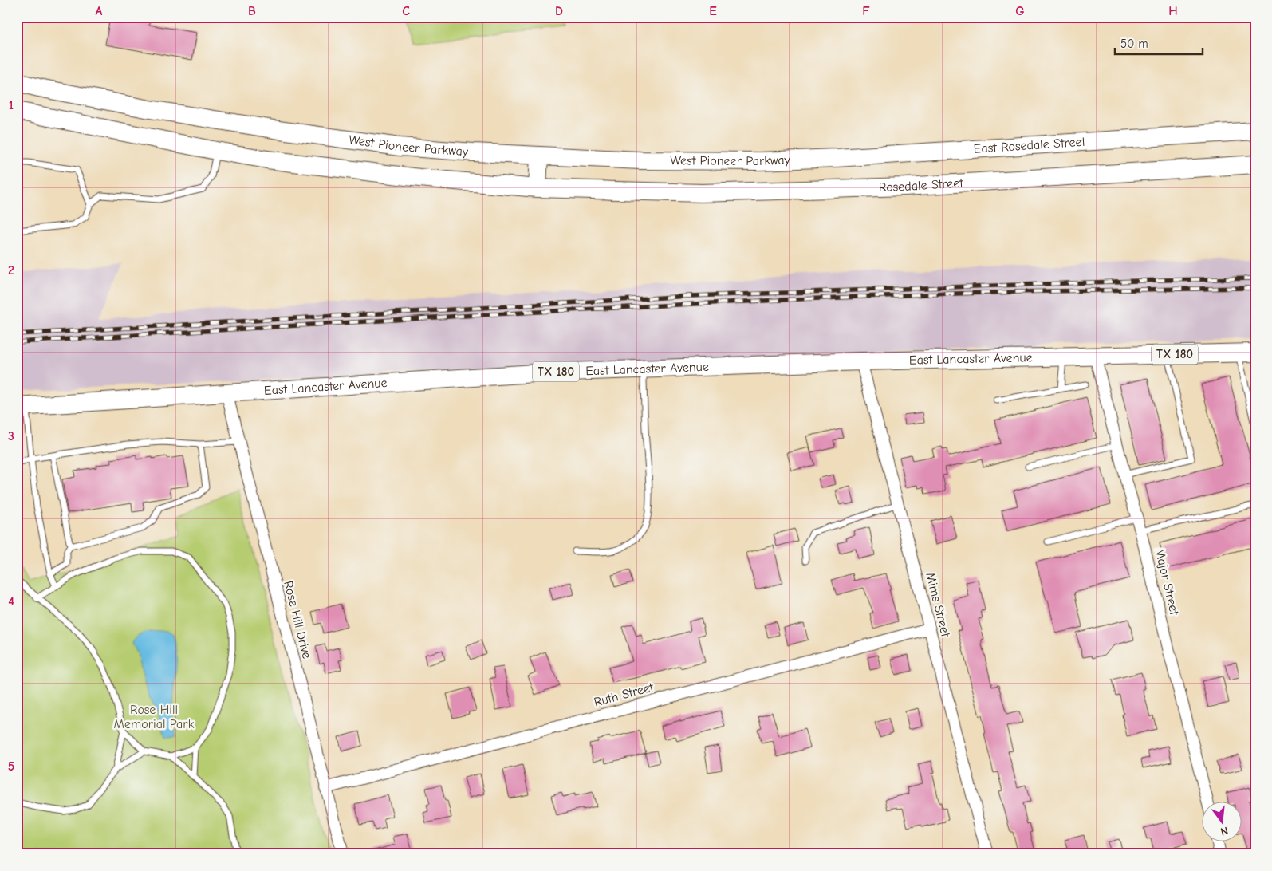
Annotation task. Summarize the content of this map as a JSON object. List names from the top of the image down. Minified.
{"streets":{"main road":["West Pioneer Parkway","East Rosedale Street","Rosedale Street","TX 180","East Lancaster Avenue"],"street":["Major Street","Mims Street","Rose Hill Drive","Ruth Street"]},"crossings":[["West Pioneer Parkway","East Rosedale Street"],["East Lancaster Avenue","Major Street"],["East Lancaster Avenue","Mims Street"],["East Lancaster Avenue","Rose Hill Drive"],["Mims Street","Ruth Street"],["Rose Hill Drive","Ruth Street"]],"parks":["Rose Hill Memorial Park"],"scale_bar":"50 m","north":"bottom","grid":{"columns":["A","B","C","D","E","F","G","H"],"rows":["1","2","3","4","5"]}}
